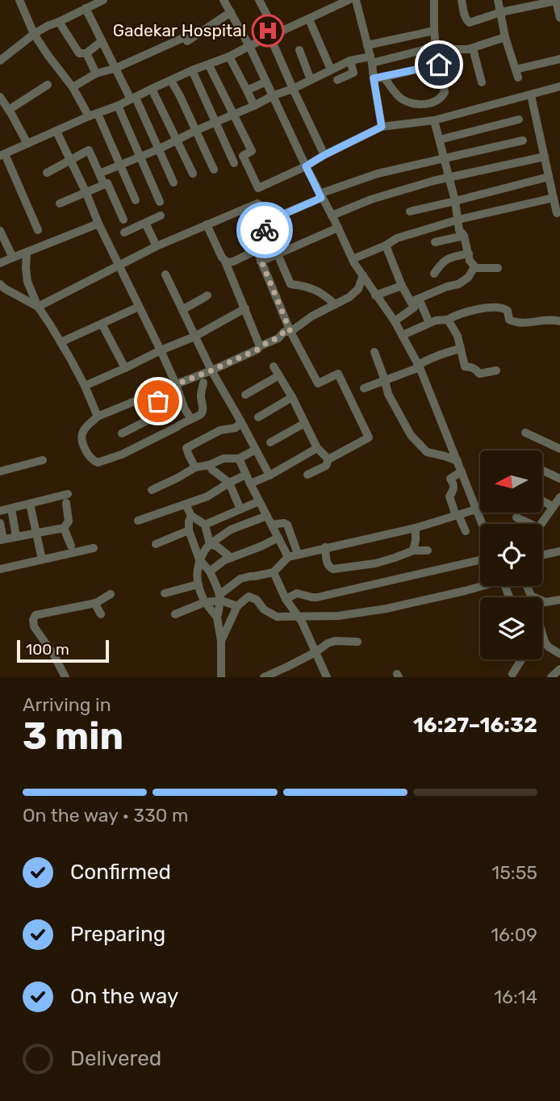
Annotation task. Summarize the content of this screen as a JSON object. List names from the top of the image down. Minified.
{"places":{"hospital":["Gadekar Hospital"]},"scale_bar":"100 m","north":"left","page":{"scale":"100 m","heading":["3 min","Arriving in","16:27–16:32"],"bar":"On the way · 330 m","list":[["Confirmed","15:55"],["Preparing","16:09"],["On the way","16:14"],"Delivered"]}}
